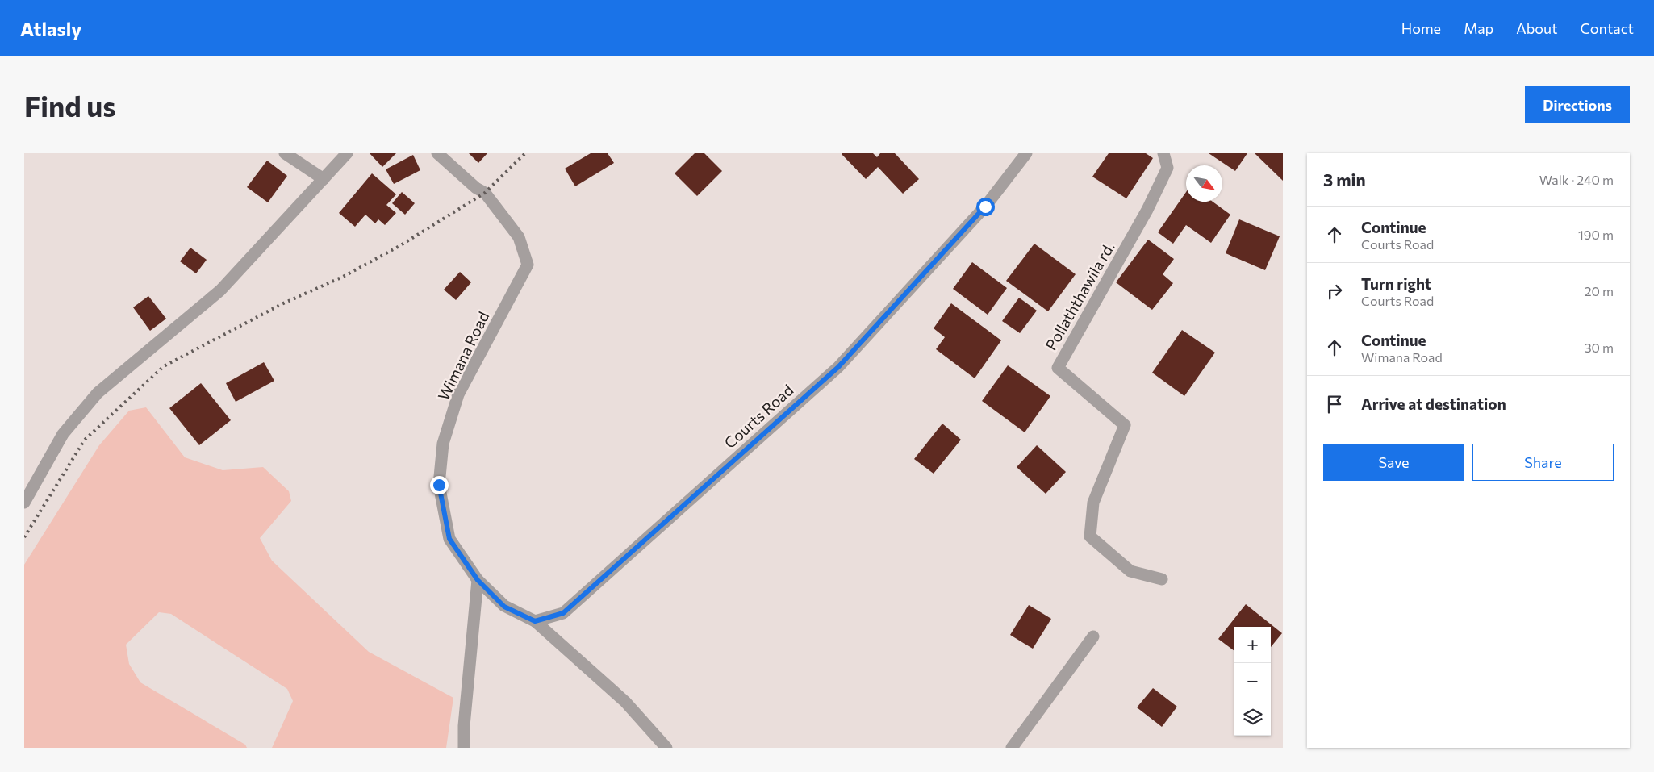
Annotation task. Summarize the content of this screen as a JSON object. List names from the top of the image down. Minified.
{"streets":{"street":["Pollaththawila rd.","Wimana Road","Courts Road"]},"north":"bottom right","page":{"header":"Atlasly","nav":["Home","Map","About","Contact"],"buttons":["Directions",["Save","Share"]],"title":"Find us","heading":["3 min","Walk · 240 m"],"list":[["Continue","Courts Road","190 m"],["Turn right","Courts Road","20 m"],["Continue","Wimana Road","30 m"],"Arrive at destination"],"map_buttons":["+","−"]}}
